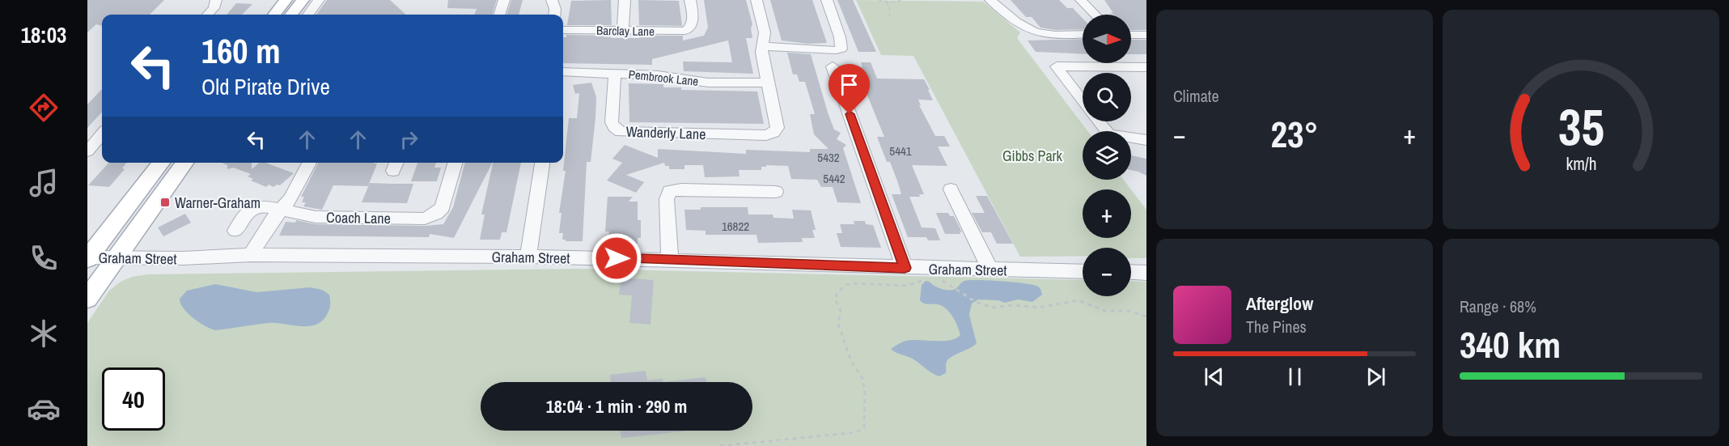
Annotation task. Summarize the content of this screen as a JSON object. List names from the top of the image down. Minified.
{"streets":{"street":["Barclay Lane","Pembrook Lane","Wanderly Lane","Coach Lane","Graham Street"]},"crossings":[["Pembrook Lane","Wanderly Lane"]],"parks":["Gibbs Park"],"places":{"transit":["Warner-Graham"]},"house_numbers":["5441","5432","5442","16822"],"north":"right","page":{"tabs":"18:03","tile":["Climate",["Range · 68%","340 km"]],"map_buttons":["+","−"],"turn":["160 m","Old Pirate Drive"],"heat":["−","23°","+"],"song":["Afterglow","The Pines"],"limit":"40","trip":"18:04 · 1 min · 290 m","gauge":["35","km/h"]}}
